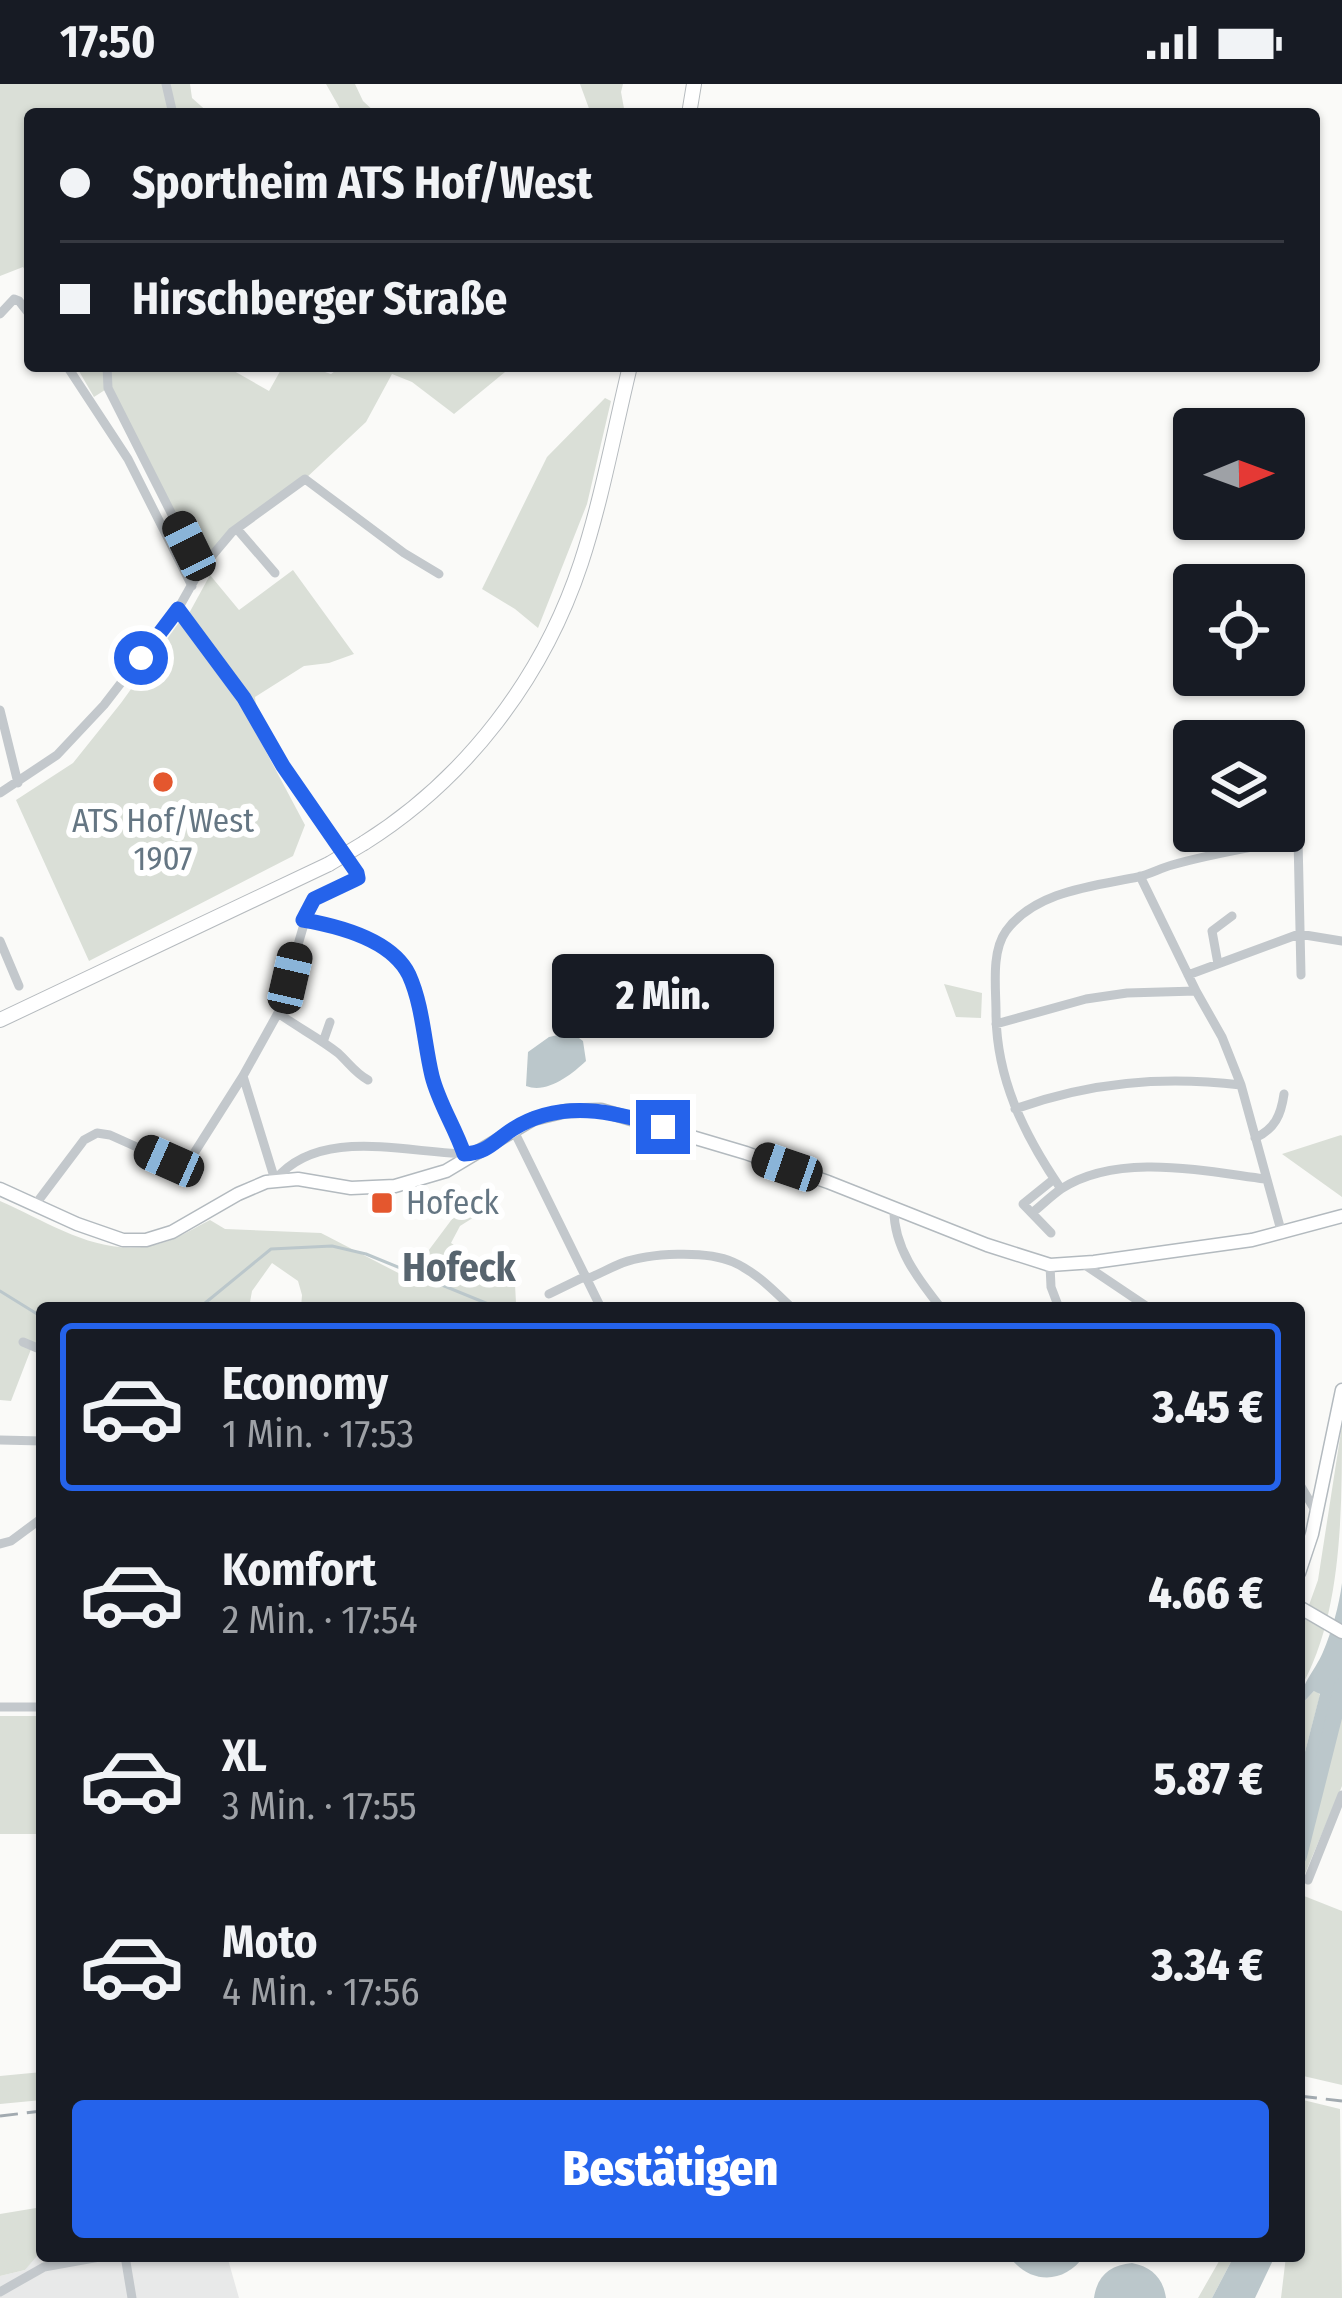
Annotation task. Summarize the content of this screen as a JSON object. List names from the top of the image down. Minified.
{"districts":["Hofeck"],"places":{"other":["ATS Hof/West 1907"],"transit":["Hofeck"]},"north":"right","page":{"status":"17:50","banner":["Sportheim ATS Hof/West","Hirschberger Straße"],"bubble":"2 Min.","list":[{"name":"Economy","note":"1 Min. · 17:53","value":"3.45 €"},{"name":"Komfort","note":"2 Min. · 17:54","value":"4.66 €"},{"name":"XL","note":"3 Min. · 17:55","value":"5.87 €"},{"name":"Moto","note":"4 Min. · 17:56","value":"3.34 €"}],"buttons":"Bestätigen"}}
